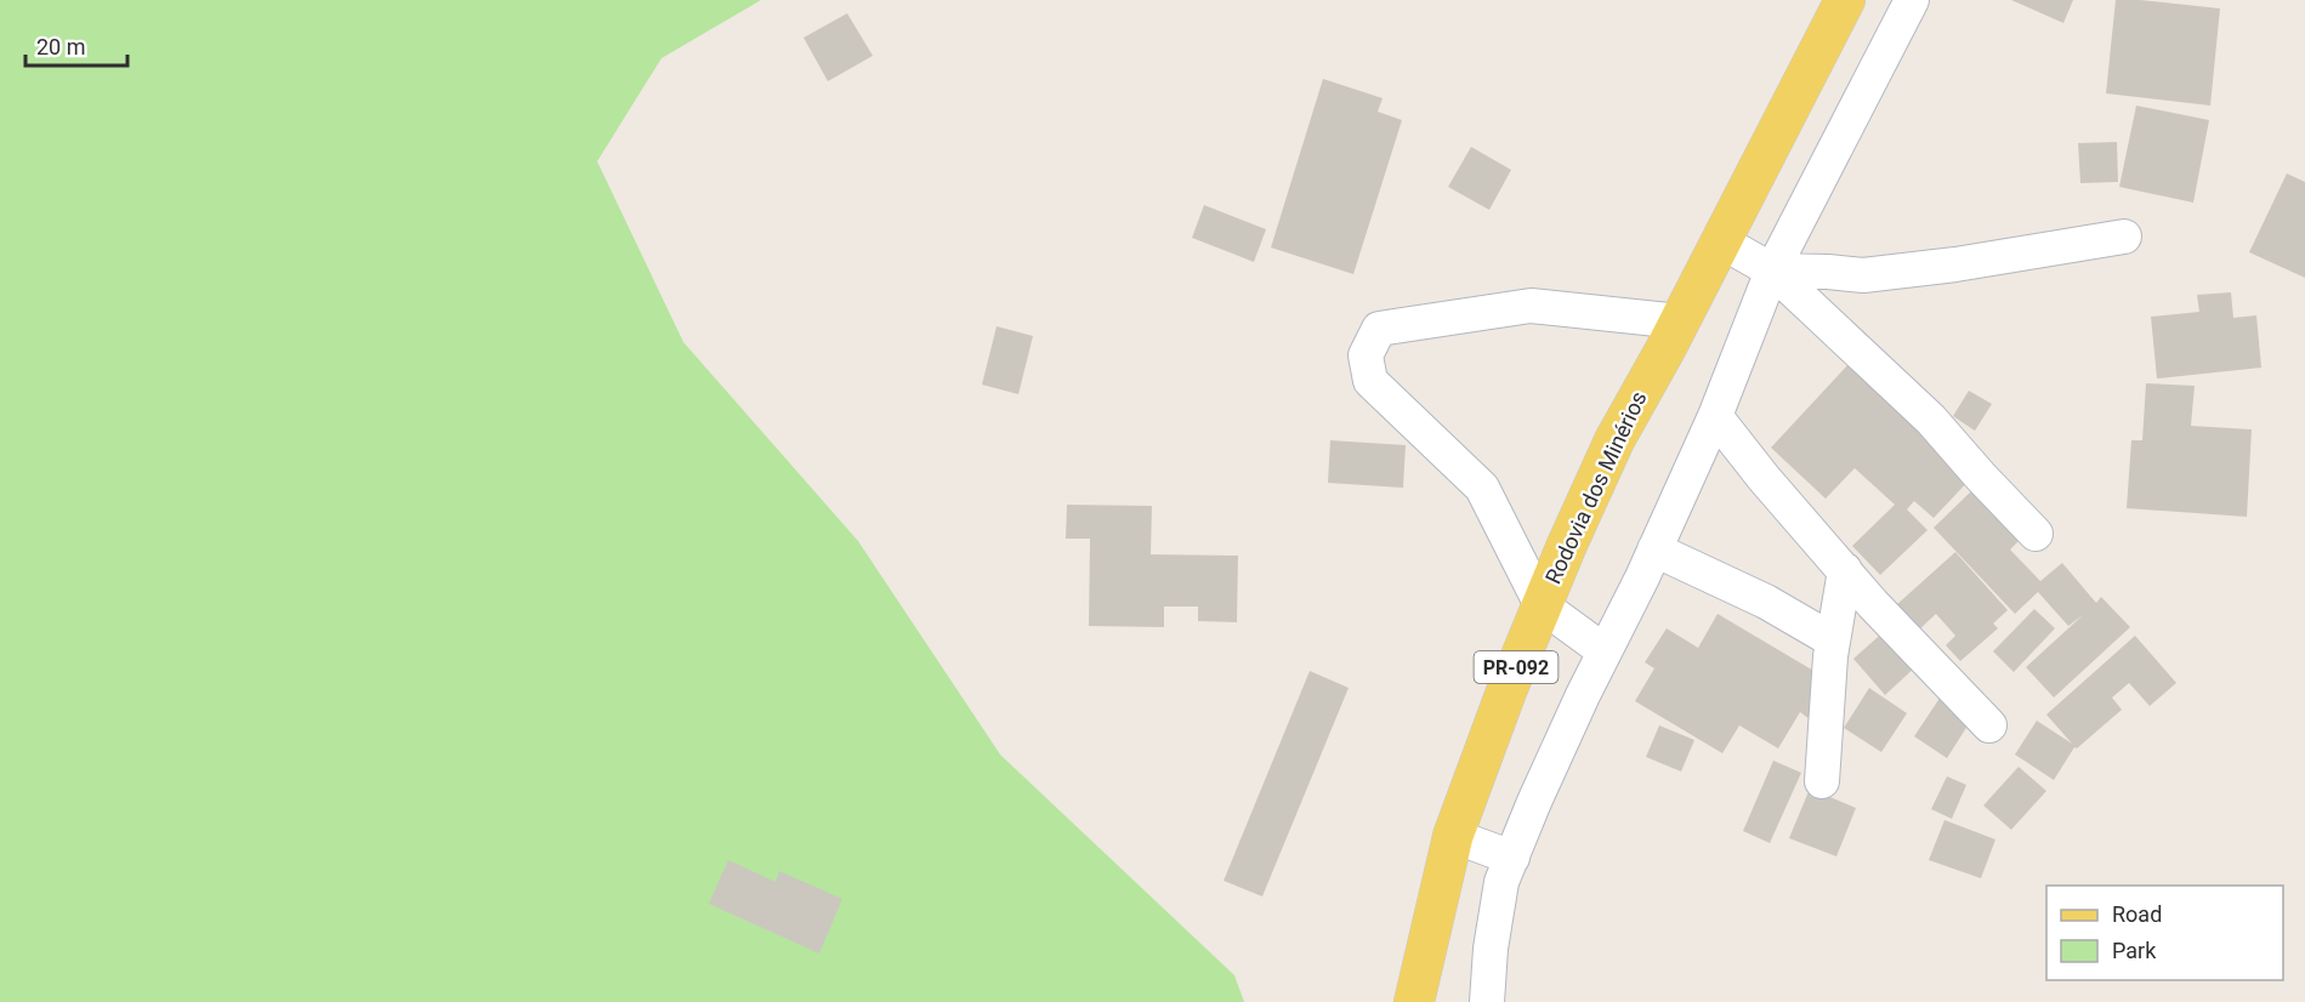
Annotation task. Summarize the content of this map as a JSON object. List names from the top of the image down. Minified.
{"streets":{"main road":["Rodovia dos Minérios","PR-092"]},"legend":["Road","Park"],"scale_bar":"20 m"}
